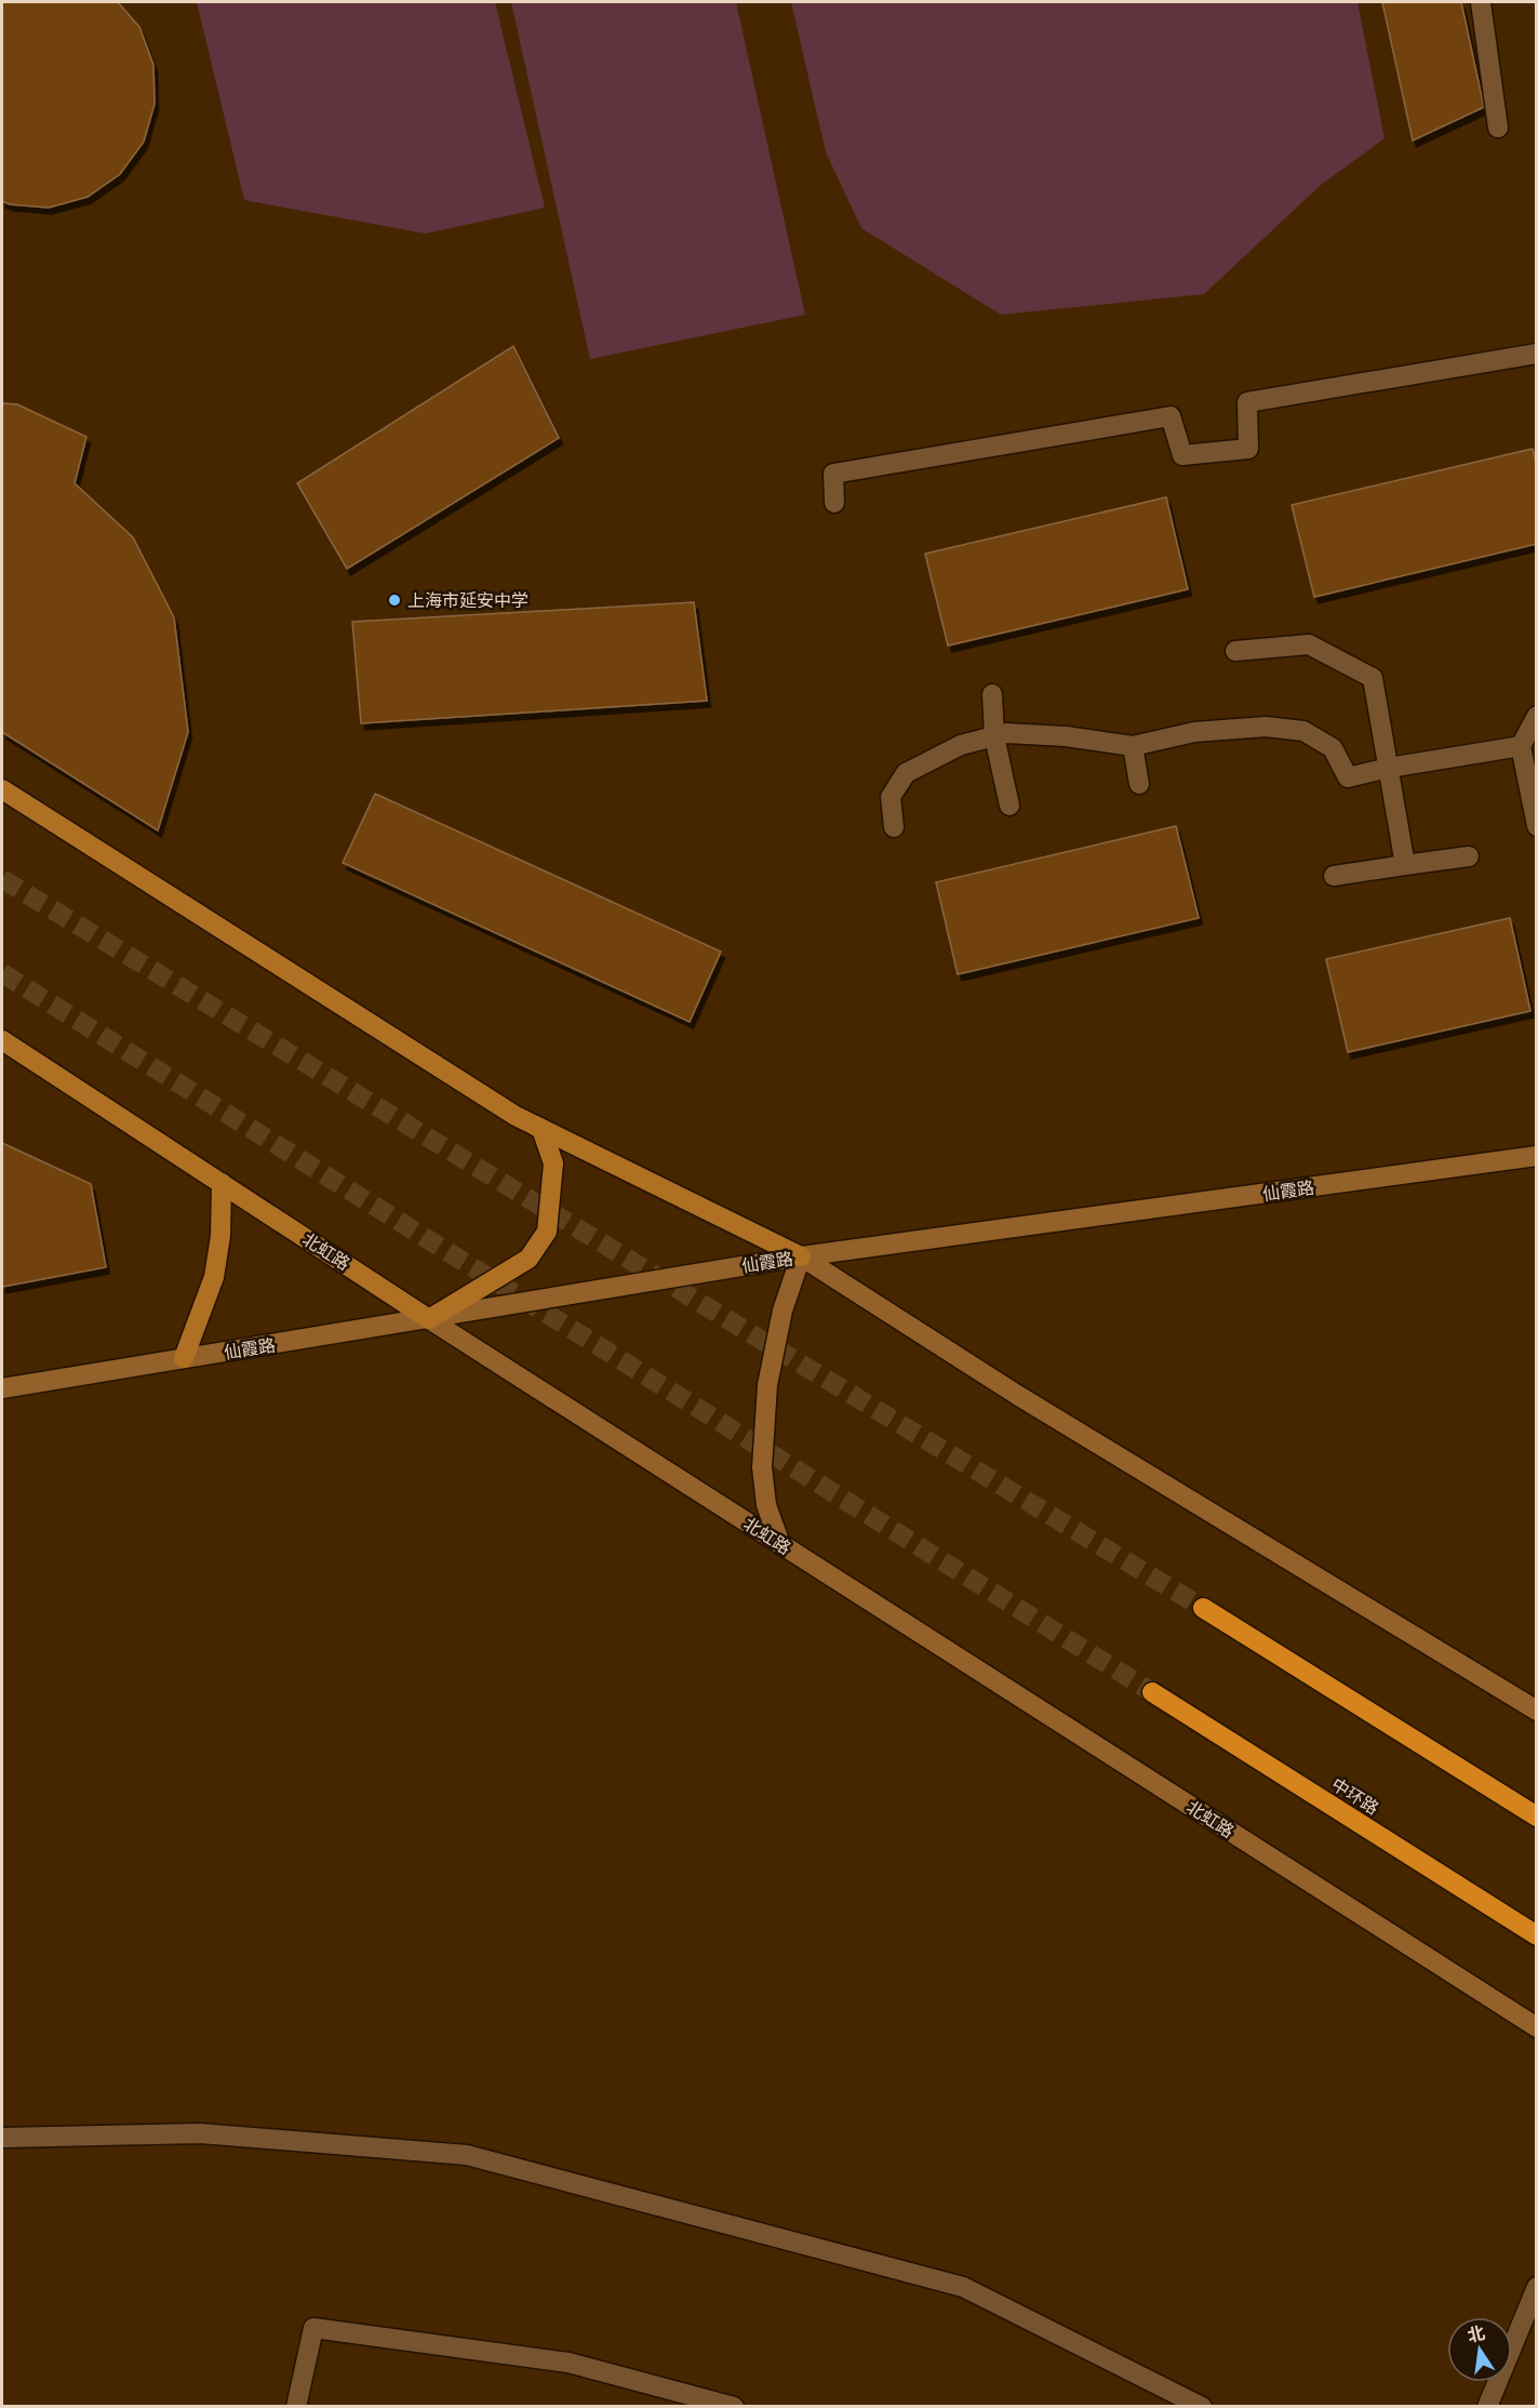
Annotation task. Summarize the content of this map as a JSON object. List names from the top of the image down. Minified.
{"streets":{"highway":["中环路"],"main road":["北虹路"],"street":["仙霞路"]},"crossings":[["仙霞路","北虹路"]],"places":["上海市延安中学"],"north":"top"}
